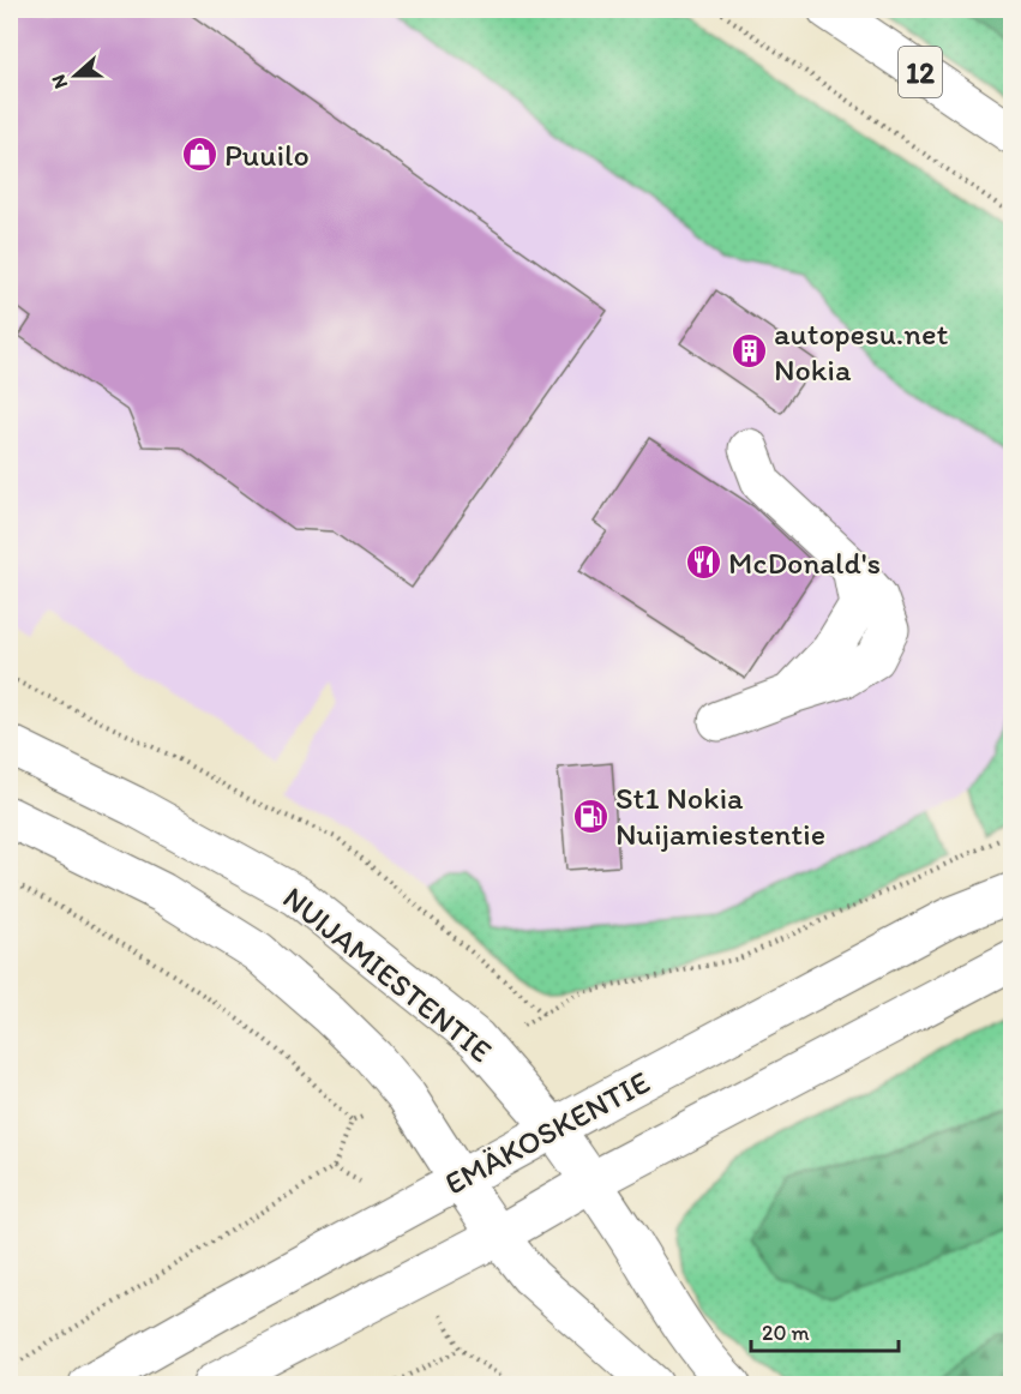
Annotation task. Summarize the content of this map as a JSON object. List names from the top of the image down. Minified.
{"streets":{"main road":["12","NUIJAMIESTENTIE","EMÄKOSKENTIE"]},"crossings":[["NUIJAMIESTENTIE","EMÄKOSKENTIE"]],"places":{"shop":["Puuilo"],"building":["autopesu.net Nokia"],"restaurant":["McDonald's"],"fuel station":["St1 Nokia Nuijamiestentie"]},"scale_bar":"20 m","north":"left"}
